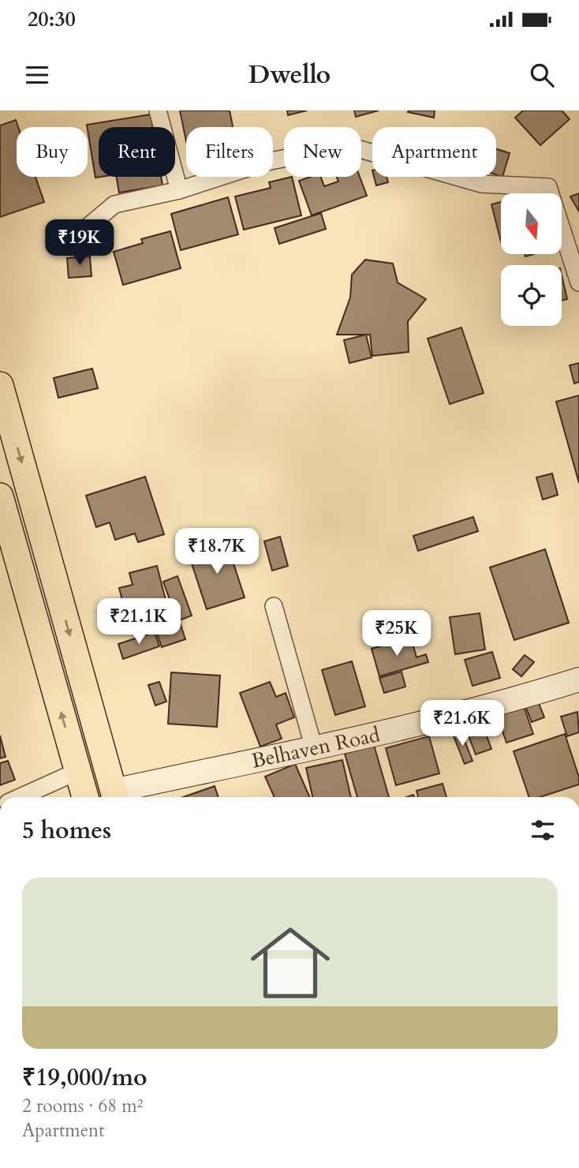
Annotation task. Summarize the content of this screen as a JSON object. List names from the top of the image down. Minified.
{"streets":{"street":["Belhaven Road"]},"north":"bottom","page":{"status":"20:30","header":"Dwello","chip":["Buy","Rent","Filters","New","Apartment"],"price":["₹19K","₹18.7K","₹21.1K","₹25K","₹21.6K"],"heading":"5 homes","list":[{"name":"₹19,000/mo","note":"2 rooms · 68 m² · Apartment"}]}}
